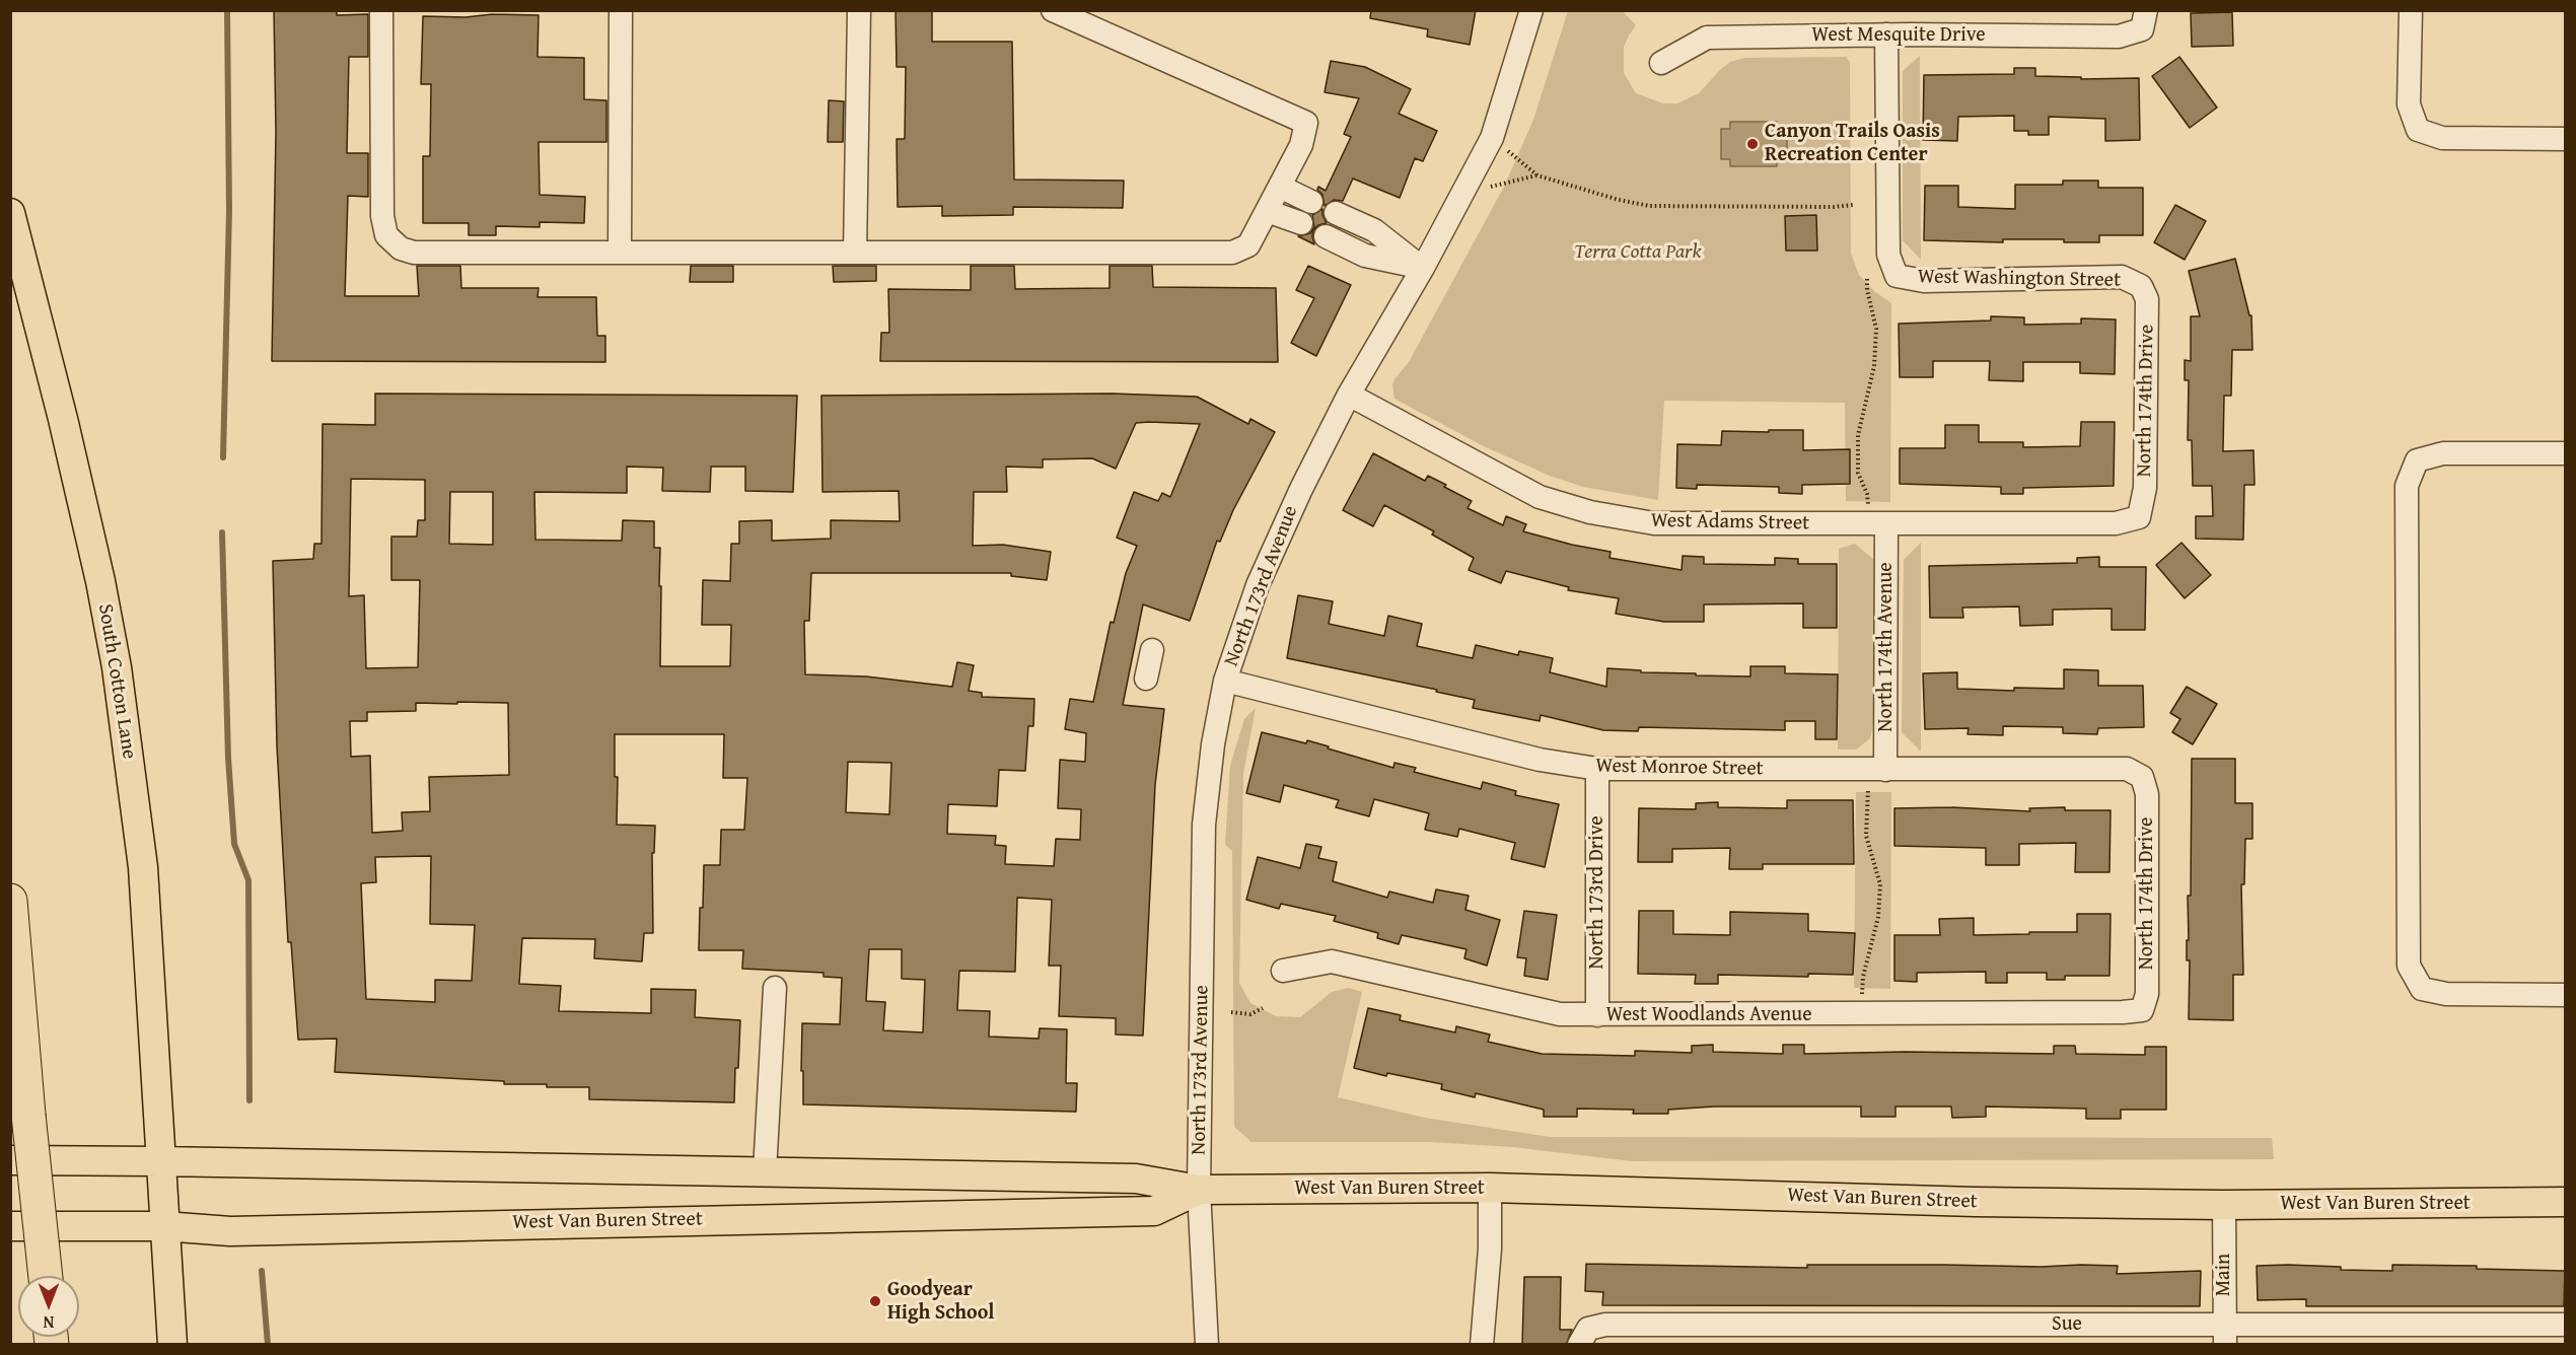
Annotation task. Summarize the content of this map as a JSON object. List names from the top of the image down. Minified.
{"streets":{"main road":["South Cotton Lane","West Van Buren Street"],"street":["West Mesquite Drive","West Washington Street","North 174th Drive","West Adams Street","North 173rd Avenue","North 174th Avenue","West Monroe Street","North 173rd Drive","West Woodlands Avenue","Main","Sue"]},"crossings":[["West Mesquite Drive","West Washington Street"],["West Washington Street","North 174th Drive"],["North 174th Drive","West Adams Street"],["North 174th Drive","West Monroe Street"],["North 174th Drive","West Woodlands Avenue"],["West Adams Street","North 173rd Avenue"],["West Adams Street","North 174th Avenue"],["North 173rd Avenue","West Monroe Street"],["North 173rd Avenue","West Van Buren Street"],["North 174th Avenue","West Monroe Street"],["South Cotton Lane","West Van Buren Street"],["West Monroe Street","North 173rd Drive"],["North 173rd Drive","West Woodlands Avenue"],["West Van Buren Street","Main"],["Main","Sue"]],"parks":["Terra Cotta Park"],"places":["Canyon Trails Oasis Recreation Center","Goodyear High School"],"north":"bottom"}
